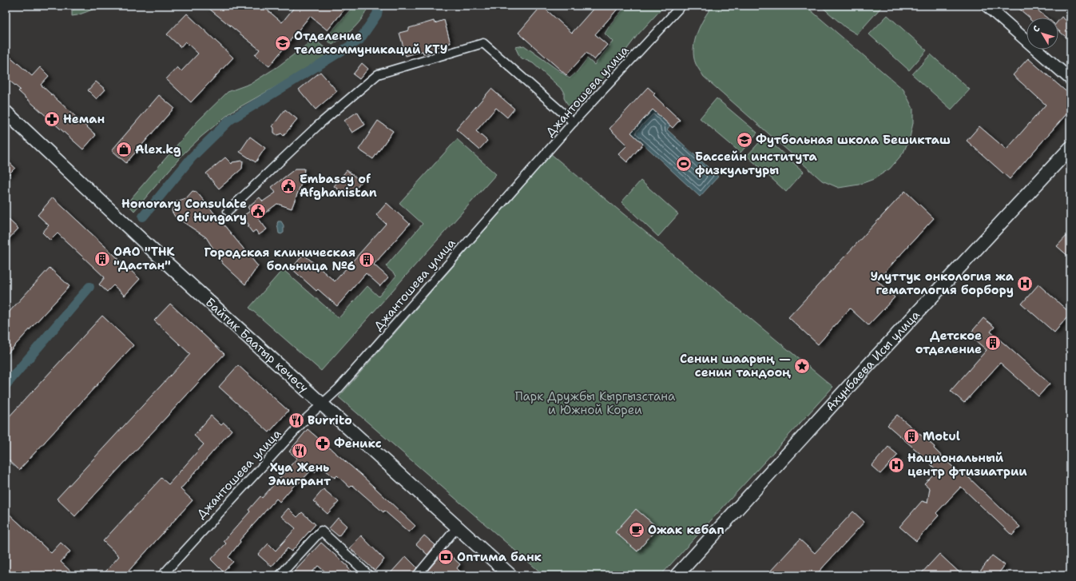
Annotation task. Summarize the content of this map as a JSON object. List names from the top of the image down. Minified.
{"streets":{"main road":["Байтик Баатыр көчөсү","Ахунбаева Исы улица"],"street":["Джантошева улица"]},"crossings":[["Джантошева улица","Байтик Баатыр көчөсү"]],"parks":["Парк Дружбы Кыргызстана и Южной Кореи"],"places":{"school or university":["Отделение телекоммуникаций КТУ","Футбольная школа Бешикташ"],"pharmacy":["Неман","Феникс"],"shop":["Alex.kg"],"sports":["Бассейн института физкультуры"],"public building":["Embassy of Afghanistan","Honorary Consulate of Hungary"],"building":["ОАО \"ТНК \"Дастан\"","Городская клиническая больница №6","Детское отделение","Motul"],"hospital":["Улуттук онкология жа гематология борбору","Национальный центр фтизиатрии"],"place":["Сенин шаарың — сенин тандооң"],"restaurant":["Burrito","Хуа Жень Эмигрант"],"cafe":["Ожак кебап"],"bank":["Оптима банк"]},"north":"top left"}
